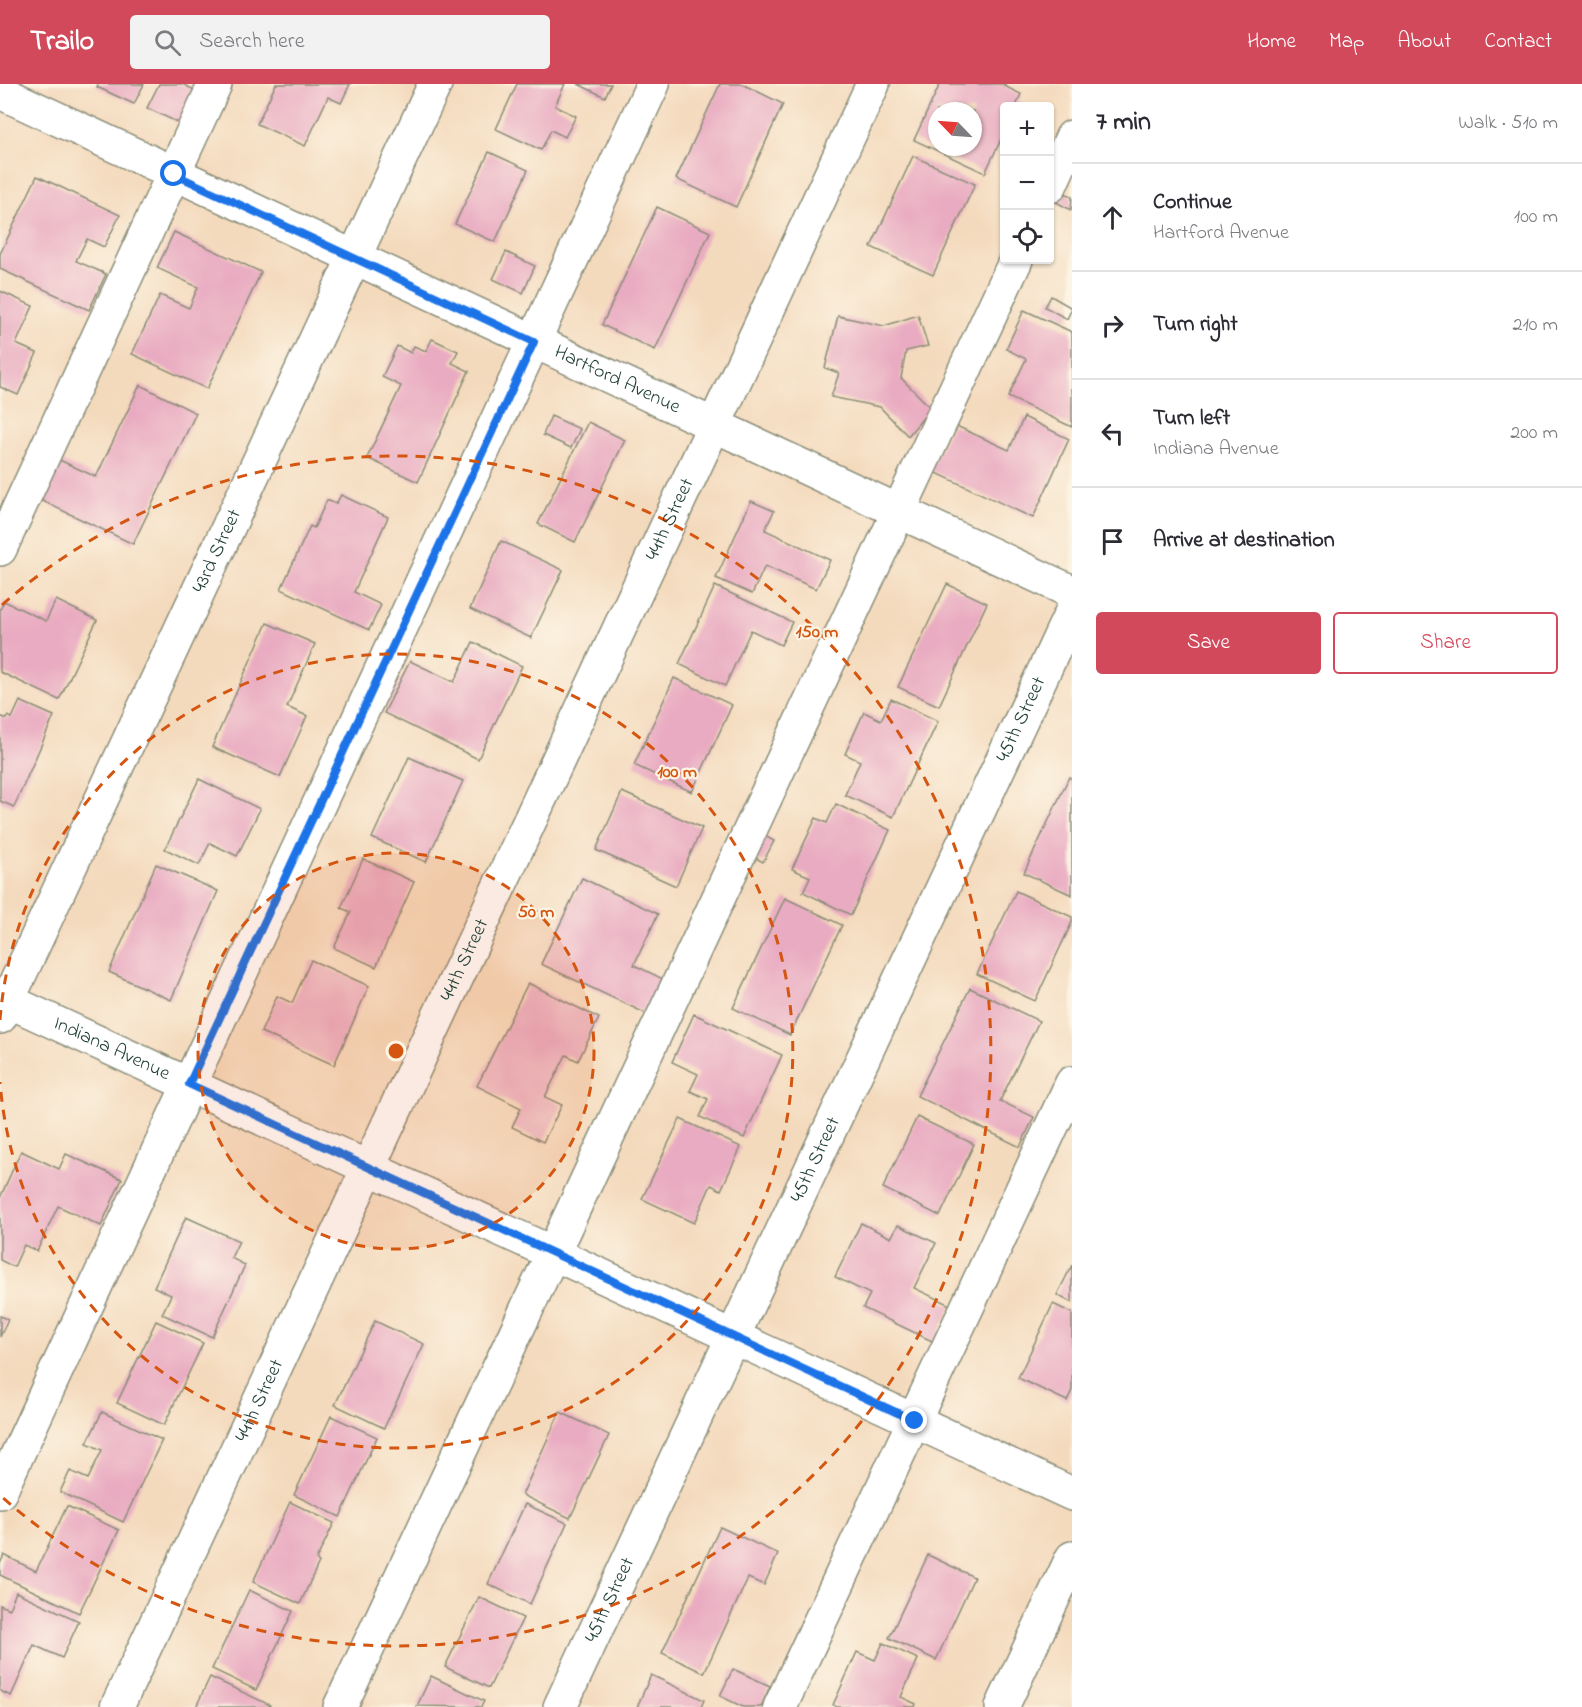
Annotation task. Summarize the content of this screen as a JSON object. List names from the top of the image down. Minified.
{"streets":{"street":["Hartford Avenue","44th Street","43rd Street","45th Street","Indiana Avenue"]},"crossings":[["Hartford Avenue","44th Street"],["Hartford Avenue","43rd Street"],["44th Street","Indiana Avenue"],["43rd Street","Indiana Avenue"],["45th Street","Indiana Avenue"]],"north":"top left","page":{"header":"Trailo","search":"Search here","nav":["Home","Map","About","Contact"],"heading":["7 min","Walk · 510 m"],"map_buttons":["+","−"],"list":[["Continue","Hartford Avenue","100 m"],["Turn right","210 m"],["Turn left","Indiana Avenue","200 m"],"Arrive at destination"],"buttons":["Save","Share"]},"rings":["150 m","100 m","50 m"]}
